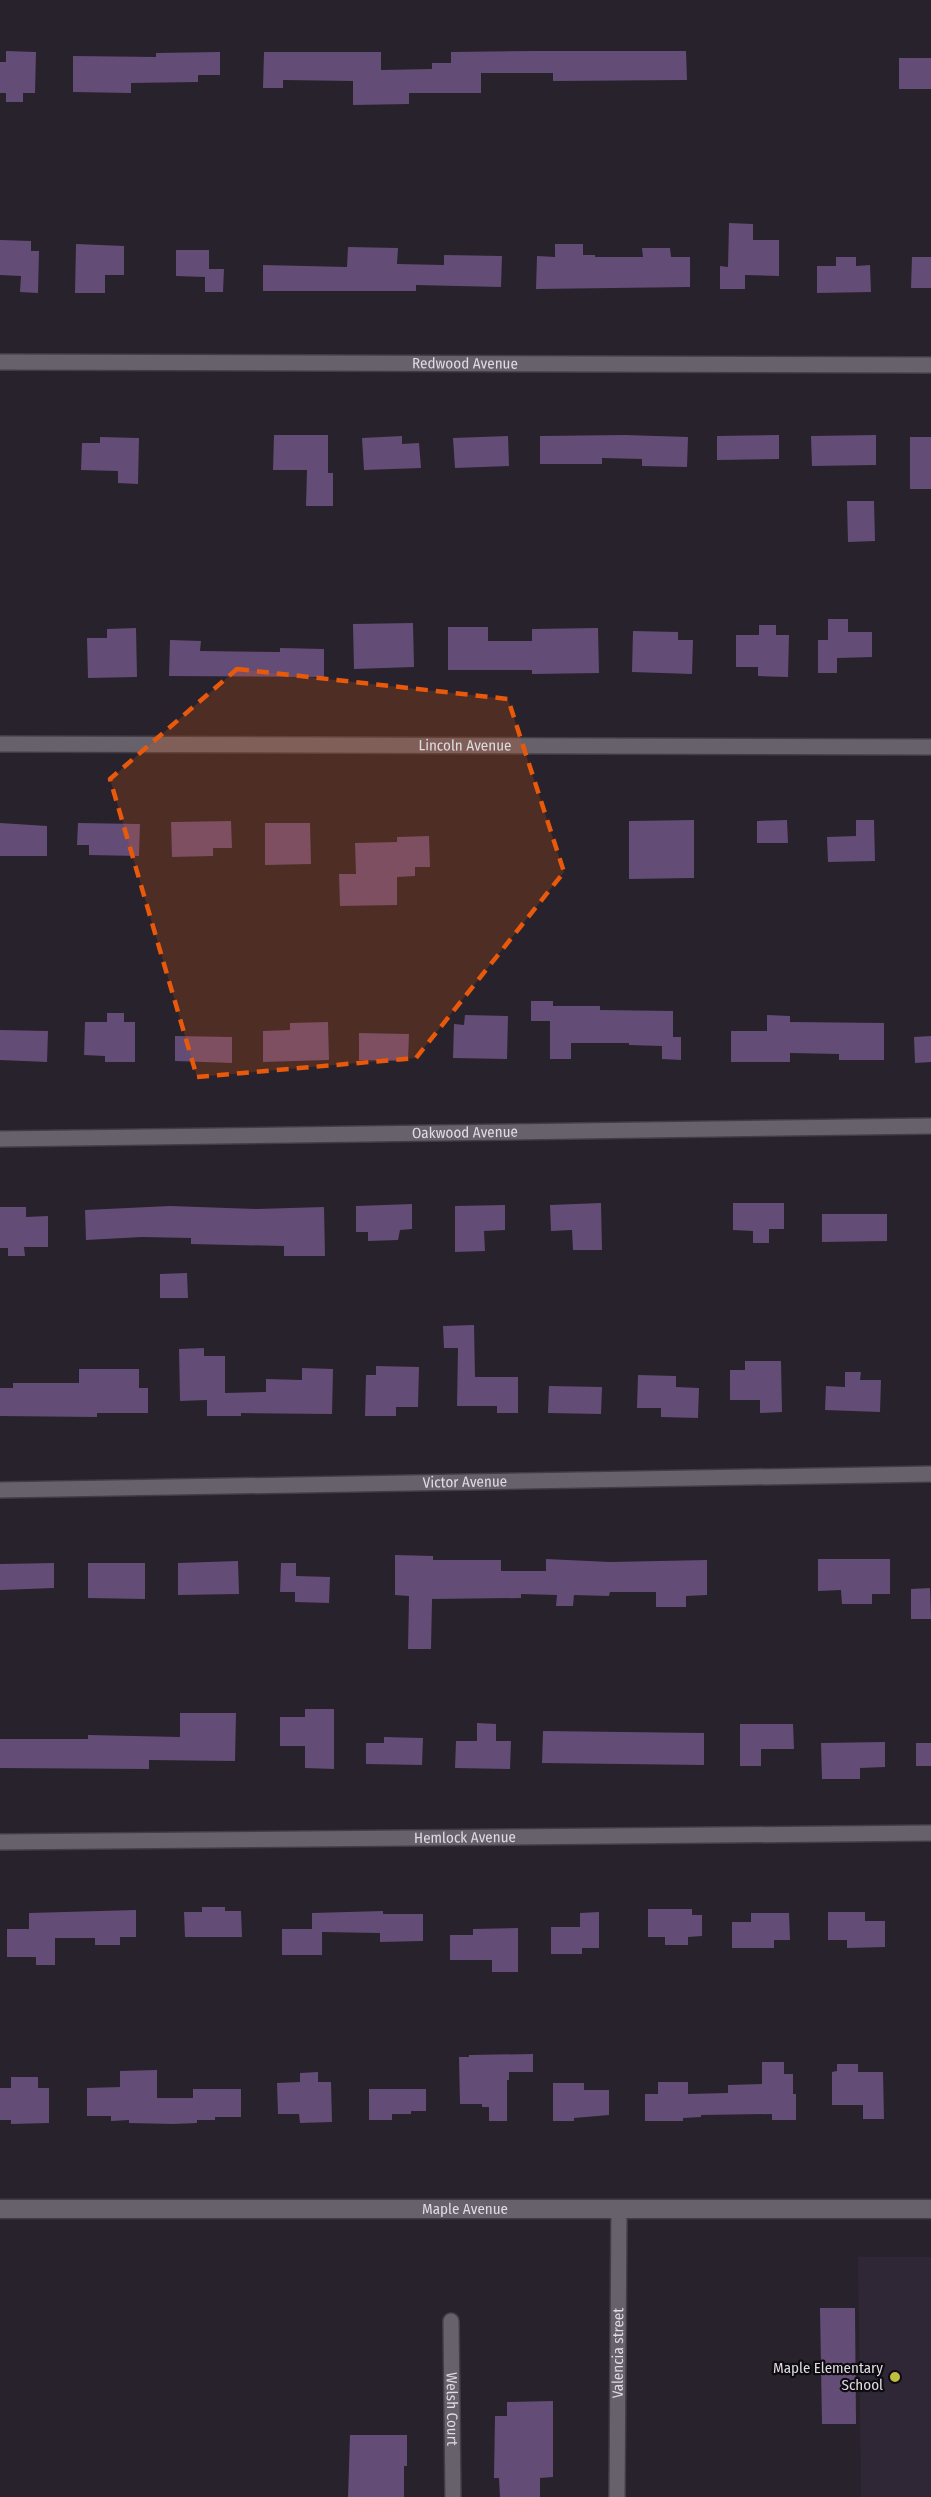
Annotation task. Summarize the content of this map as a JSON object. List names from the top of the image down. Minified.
{"streets":{"street":["Redwood Avenue","Lincoln Avenue","Oakwood Avenue","Victor Avenue","Hemlock Avenue","Maple Avenue","Valencia street","Welsh Court"]},"crossings":[["Maple Avenue","Valencia street"]],"places":["Maple Elementary School"]}
